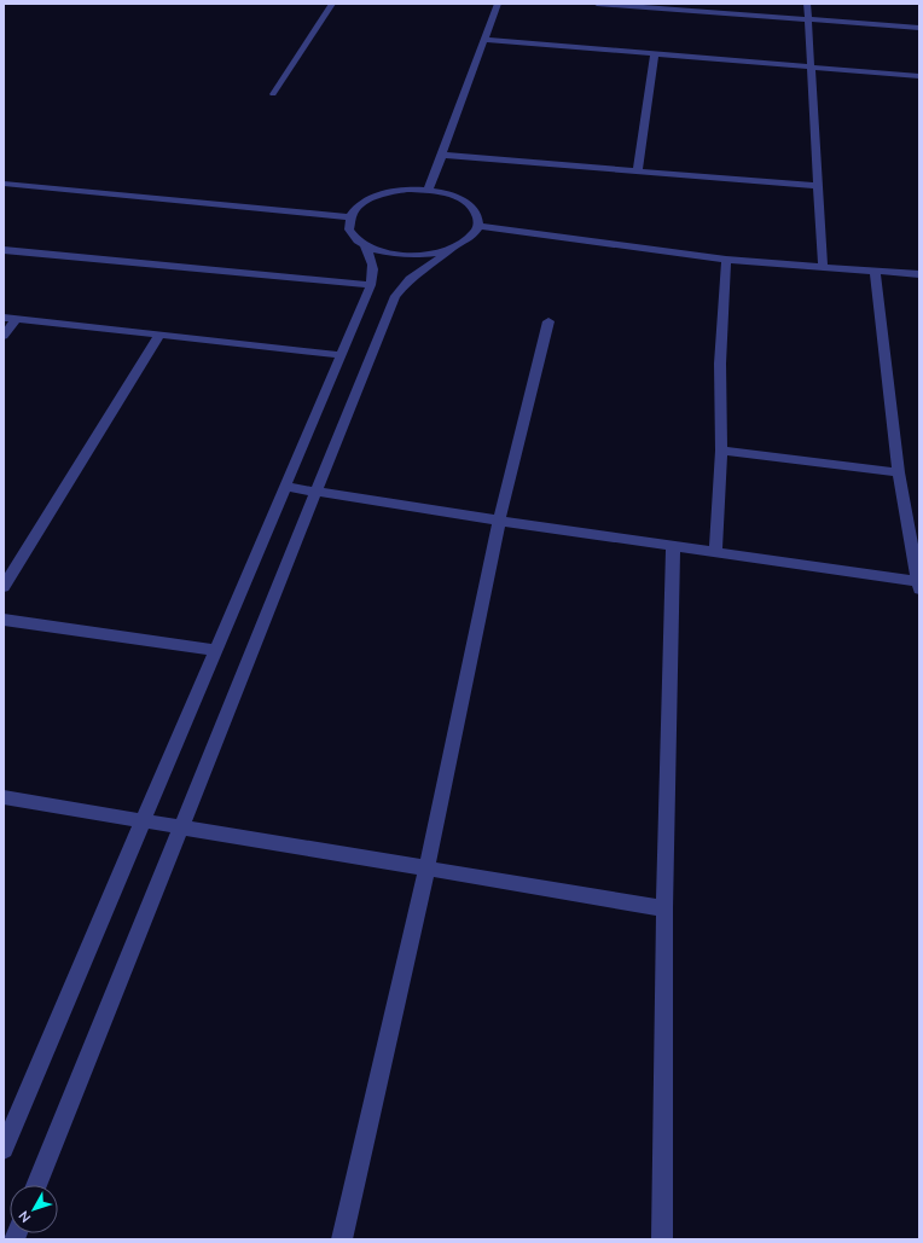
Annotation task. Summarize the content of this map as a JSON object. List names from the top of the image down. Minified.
{"north":"bottom left"}
